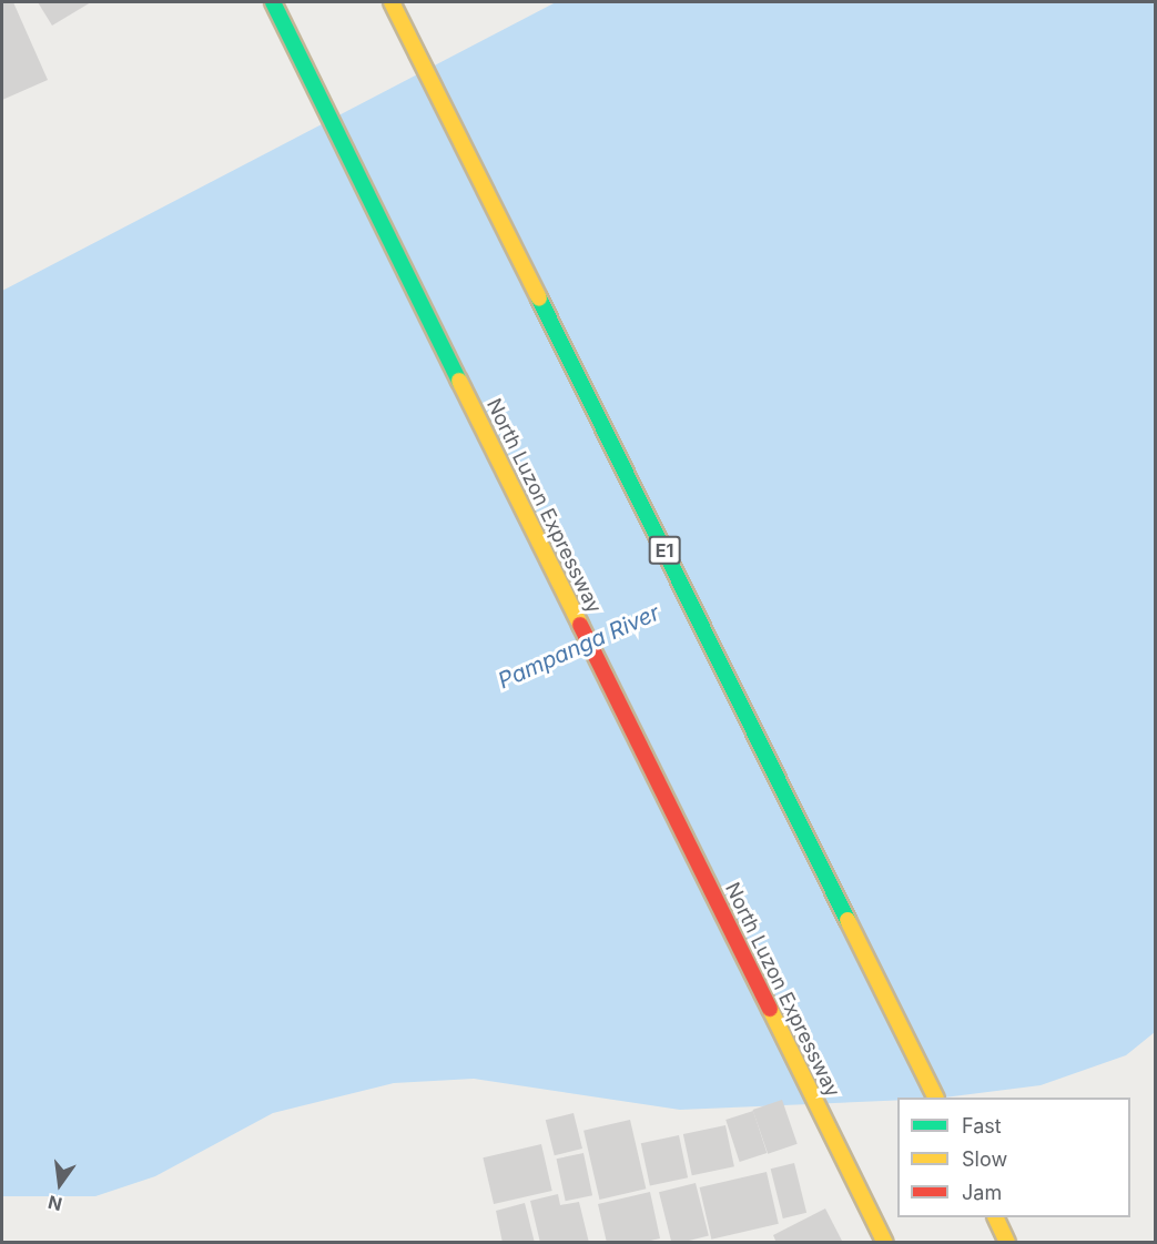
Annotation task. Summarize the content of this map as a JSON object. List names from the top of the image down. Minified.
{"streets":{"highway":["North Luzon Expressway","E1"]},"water":["Pampanga River"],"legend":["Fast","Slow","Jam"],"north":"bottom"}
